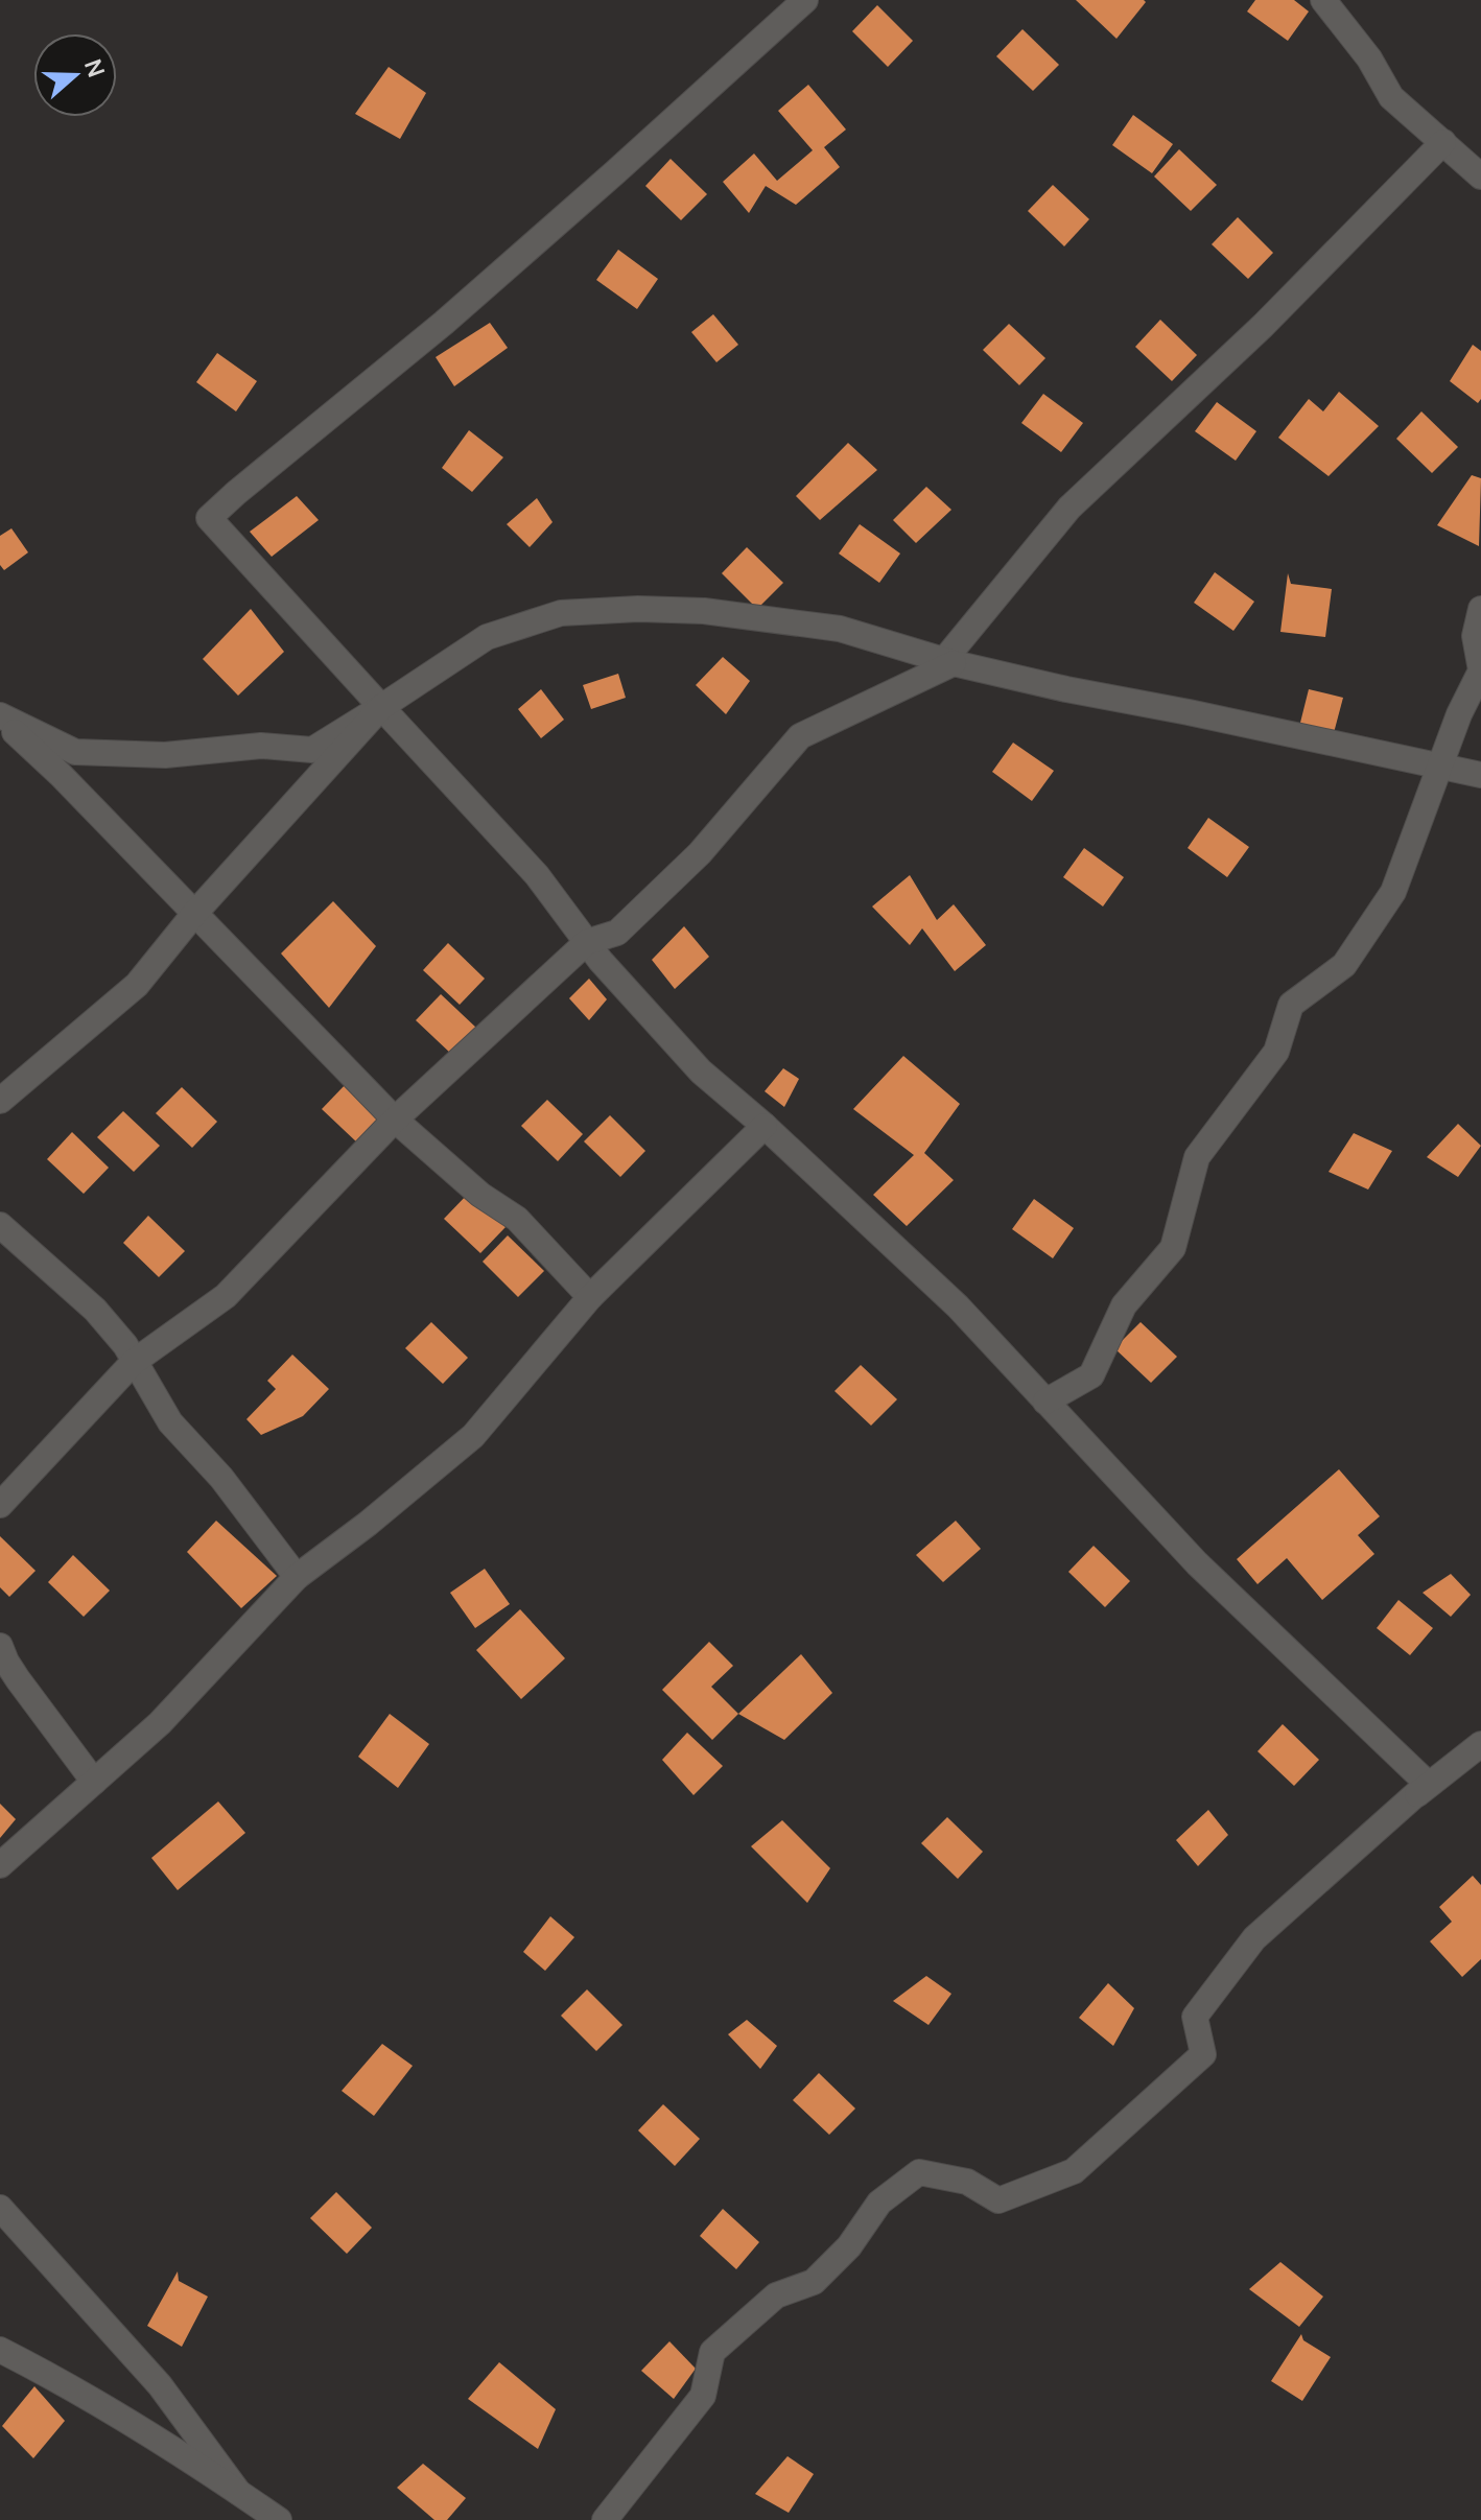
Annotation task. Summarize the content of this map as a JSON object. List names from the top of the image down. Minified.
{"north":"right"}
